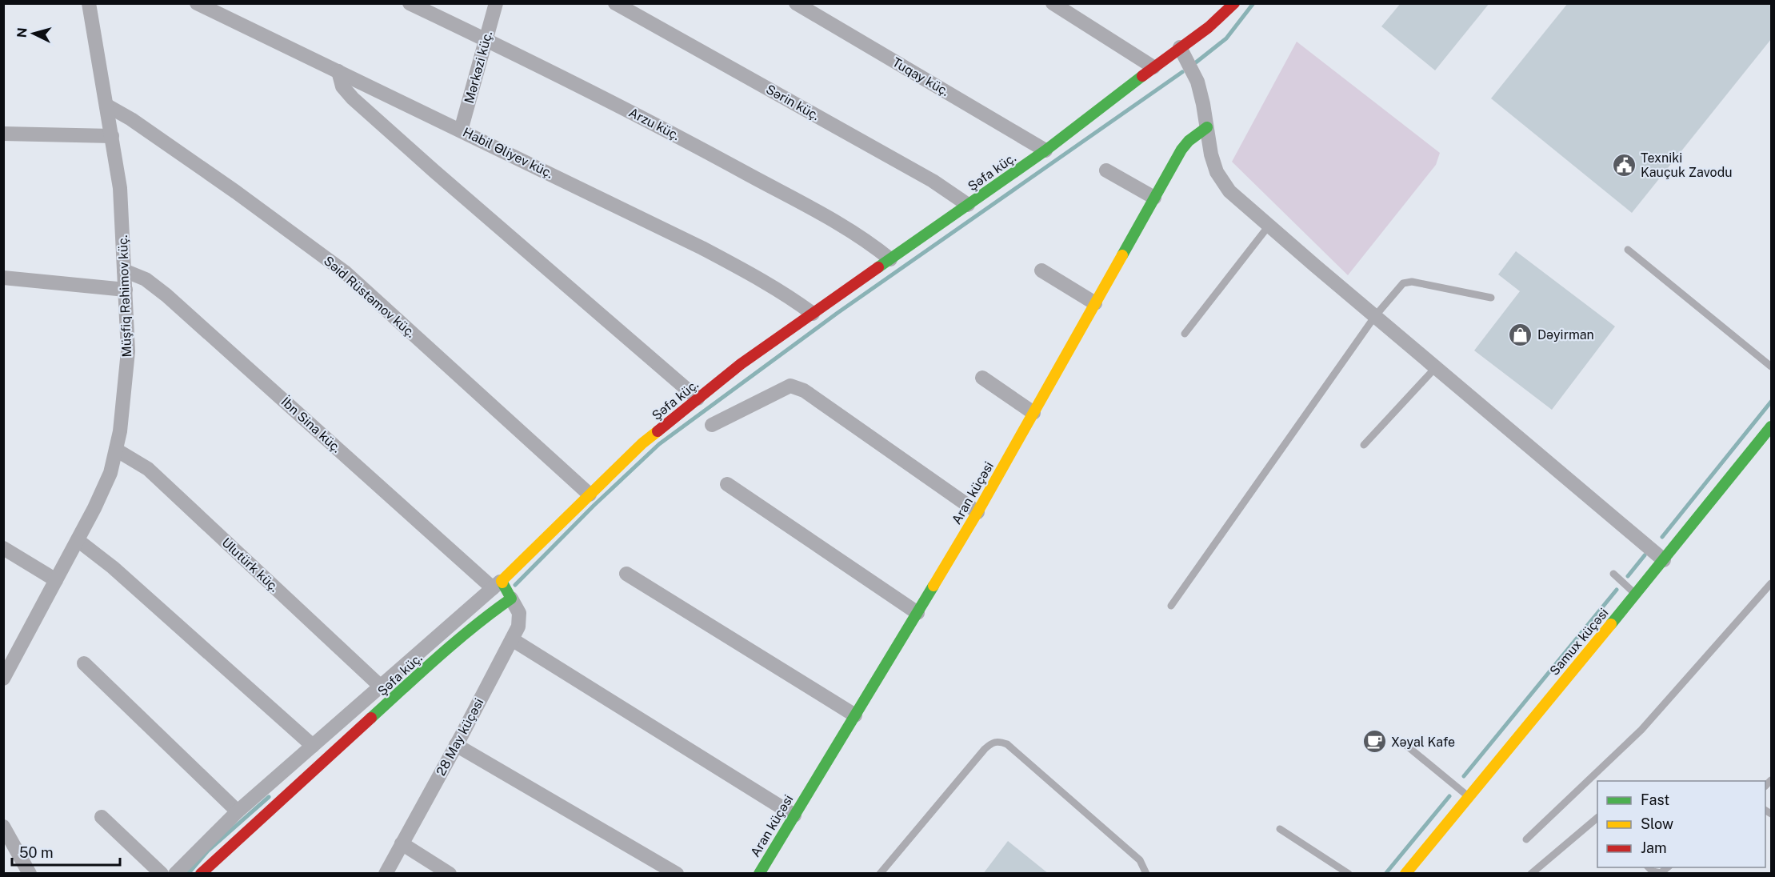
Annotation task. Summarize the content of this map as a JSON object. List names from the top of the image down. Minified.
{"streets":{"street":["Mərkəzi küç.","Tuqay küç.","Sərin küç.","Arzu küç.","Habil Əliyev küç.","Şəfa küç.","Müşfiq Rəhimov küç.","Səid Rüstəmov küç.","İbn Sina küç.","Aran küçəsi","Ulutürk küç.","Samux küçəsi","28 May küçəsi"]},"crossings":[["Mərkəzi küç.","Arzu küç."],["Mərkəzi küç.","Habil Əliyev küç."],["Tuqay küç.","Şəfa küç."],["Sərin küç.","Şəfa küç."],["Arzu küç.","Şəfa küç."],["Habil Əliyev küç.","Şəfa küç."],["Şəfa küç.","Səid Rüstəmov küç."],["Şəfa küç.","İbn Sina küç."],["Şəfa küç.","28 May küçəsi"],["Müşfiq Rəhimov küç.","Səid Rüstəmov küç."],["Müşfiq Rəhimov küç.","İbn Sina küç."],["Müşfiq Rəhimov küç.","Ulutürk küç."]],"places":{"public building":["Texniki Kauçuk Zavodu"],"shop":["Dəyirman"],"cafe":["Xəyal Kafe"]},"legend":["Fast","Slow","Jam"],"scale_bar":"50 m","north":"left"}
